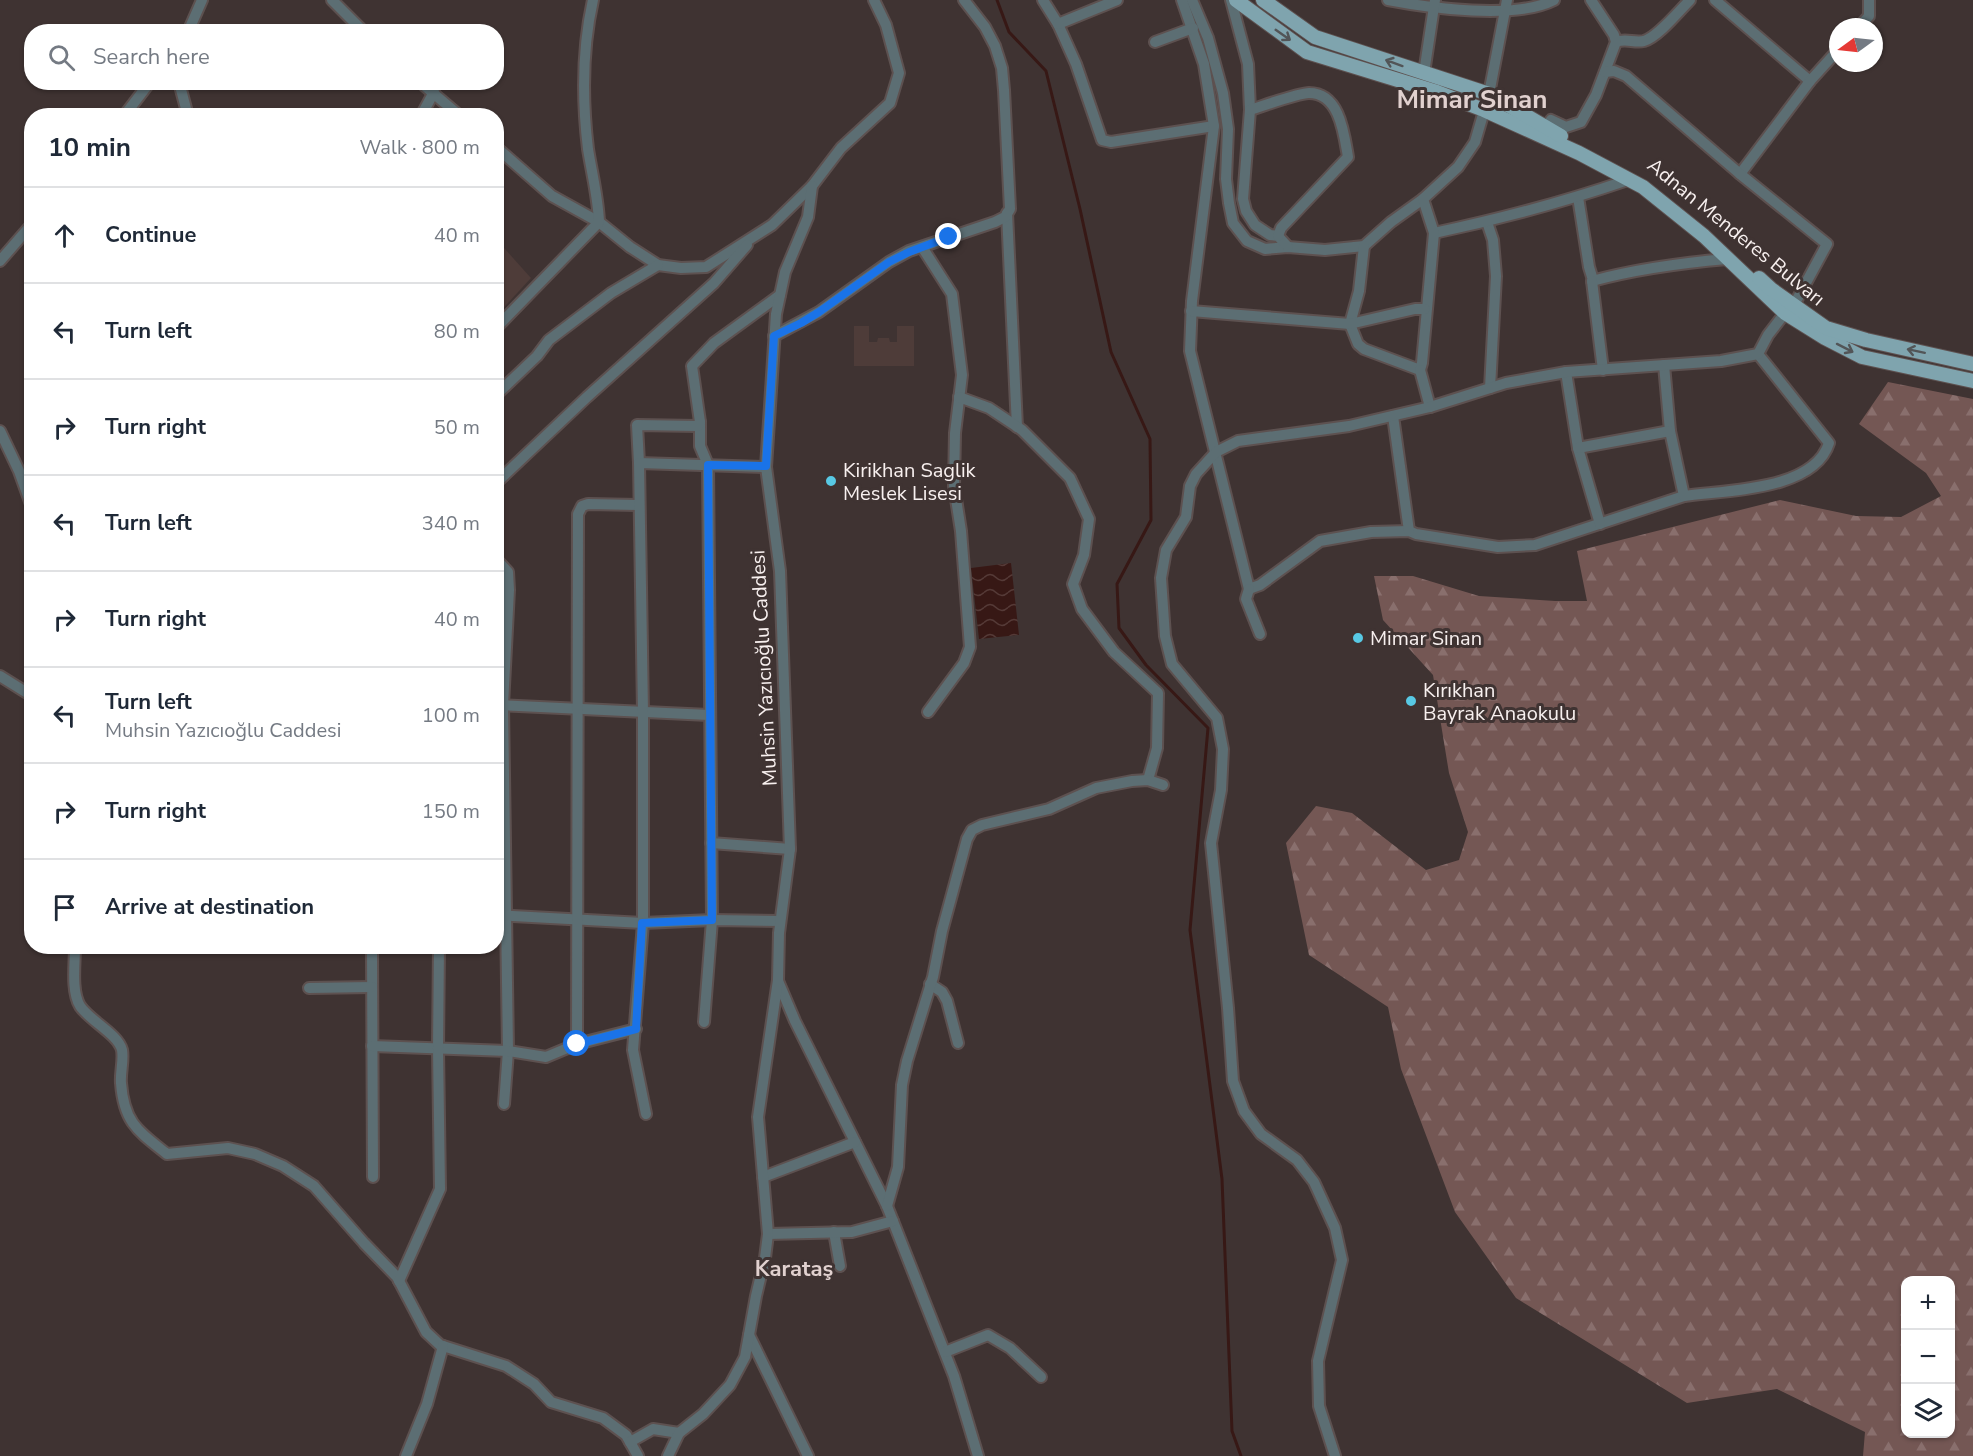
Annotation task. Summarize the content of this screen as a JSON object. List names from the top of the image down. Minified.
{"streets":{"main road":["Adnan Menderes Bulvarı"],"street":["Muhsin Yazıcıoğlu Caddesi"]},"districts":["Mimar Sinan","Karataş"],"places":["Kirikhan Saglik Meslek Lisesi","Mimar Sinan","Kırıkhan Bayrak Anaokulu"],"north":"left","page":{"search":"Search here","heading":["10 min","Walk · 800 m"],"list":[["Continue","40 m"],["Turn left","80 m"],["Turn right","50 m"],["Turn left","340 m"],["Turn right","40 m"],["Turn left","Muhsin Yazıcıoğlu Caddesi","100 m"],["Turn right","150 m"],"Arrive at destination"],"map_buttons":["+","−"]}}
